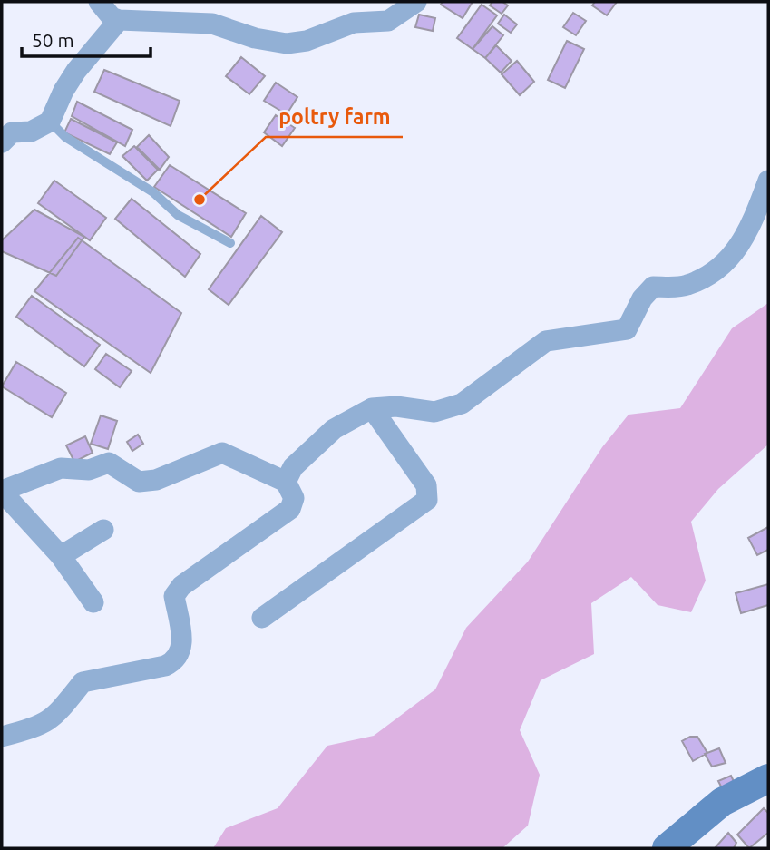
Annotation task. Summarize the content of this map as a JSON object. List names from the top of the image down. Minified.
{"places":["poltry farm"],"scale_bar":"50 m"}
